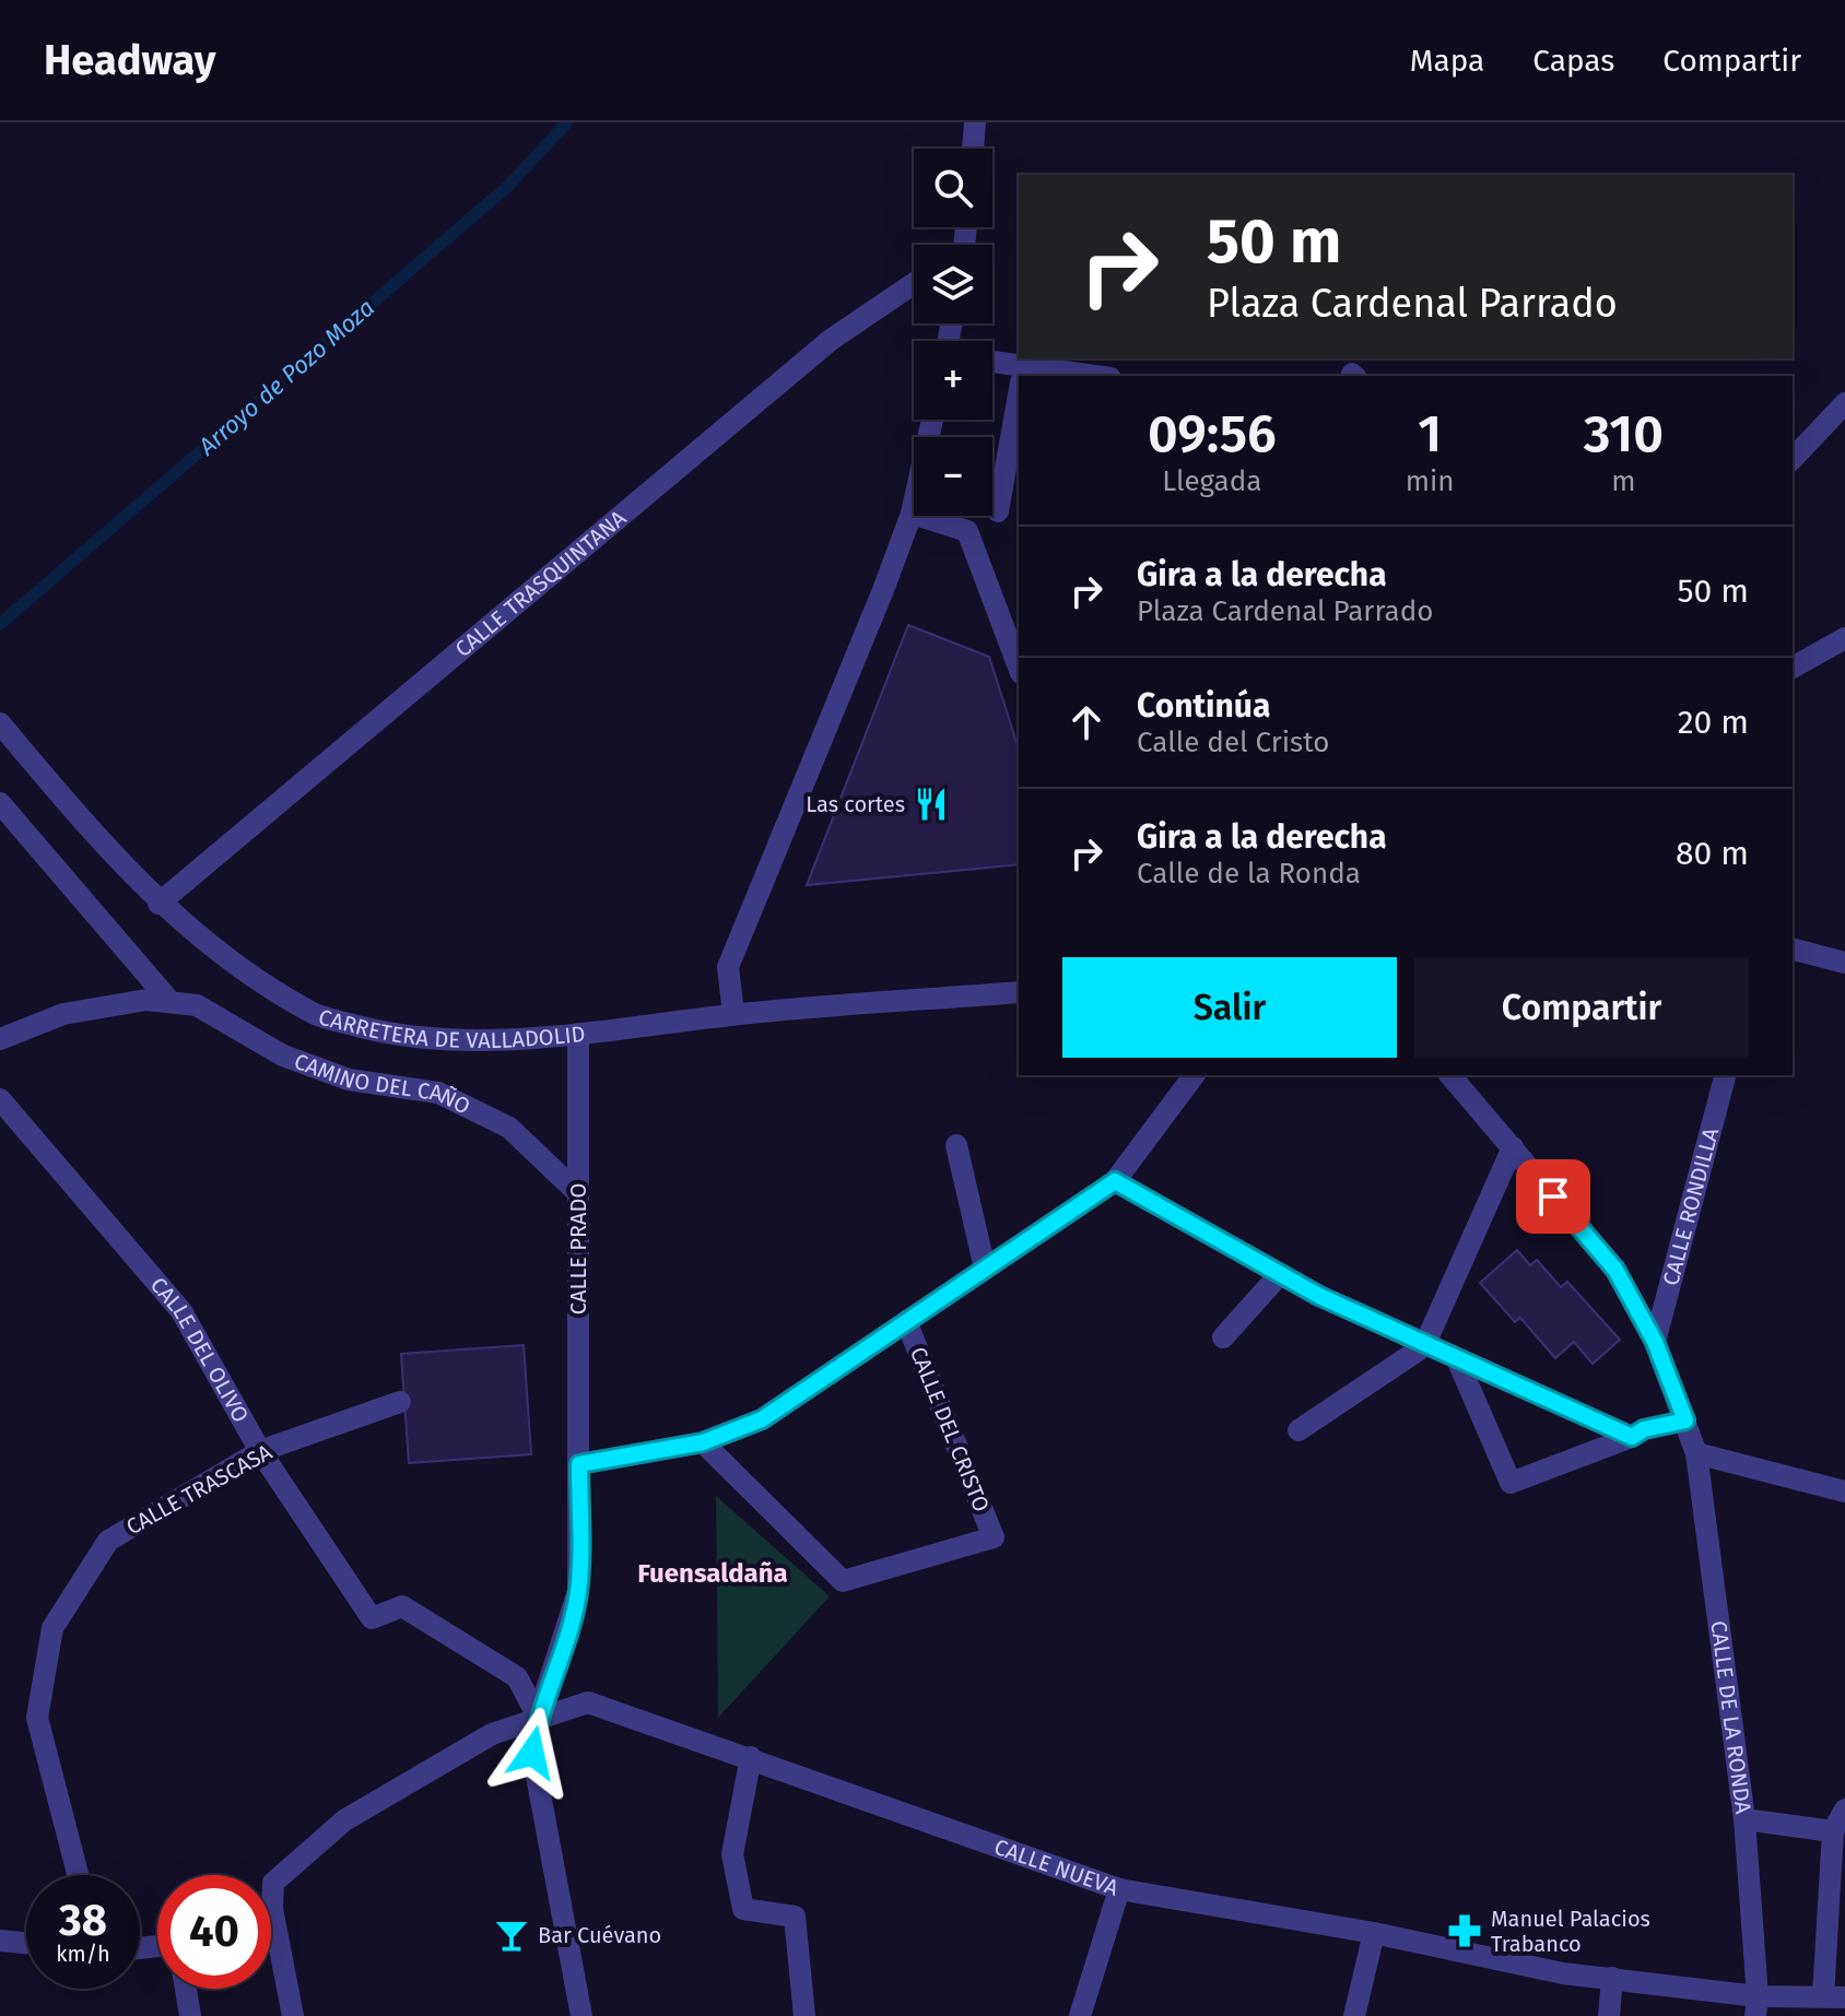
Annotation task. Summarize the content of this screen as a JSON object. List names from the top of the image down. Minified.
{"streets":{"street":["CALLE TRASQUINTANA","CARRETERA DE VALLADOLID","CAMINO DEL CAÑO","CALLE RONDILLA","CALLE PRADO","CALLE DEL OLIVO","CALLE DEL CRISTO","CALLE TRASCASA","CALLE DE LA RONDA","CALLE NUEVA"]},"crossings":[["CALLE TRASQUINTANA","CARRETERA DE VALLADOLID"],["CARRETERA DE VALLADOLID","CALLE PRADO"],["CAMINO DEL CAÑO","CALLE PRADO"],["CALLE RONDILLA","CALLE DE LA RONDA"],["CALLE PRADO","CALLE DEL OLIVO"],["CALLE PRADO","CALLE DEL CRISTO"],["CALLE PRADO","CALLE NUEVA"],["CALLE DEL OLIVO","CALLE TRASCASA"],["CALLE DEL OLIVO","CALLE NUEVA"],["CALLE DE LA RONDA","CALLE NUEVA"]],"districts":["Fuensaldaña"],"water":["Arroyo de Pozo Moza"],"places":{"restaurant":["Las cortes"],"pharmacy":["Manuel Palacios Trabanco"],"bar":["Bar Cuévano"]},"page":{"header":"Headway","nav":["Mapa","Capas","Compartir"],"map_buttons":["+","−"],"turn":["50 m","Plaza Cardenal Parrado"],"eta":["09:56","Llegada","1","min","310","m"],"list":[{"name":"Gira a la derecha","note":"Plaza Cardenal Parrado","value":"50 m"},{"name":"Continúa","note":"Calle del Cristo","value":"20 m"},{"name":"Gira a la derecha","note":"Calle de la Ronda","value":"80 m"}],"buttons":["Salir","Compartir"],"speed":"38 km/h","limit":"40"}}
